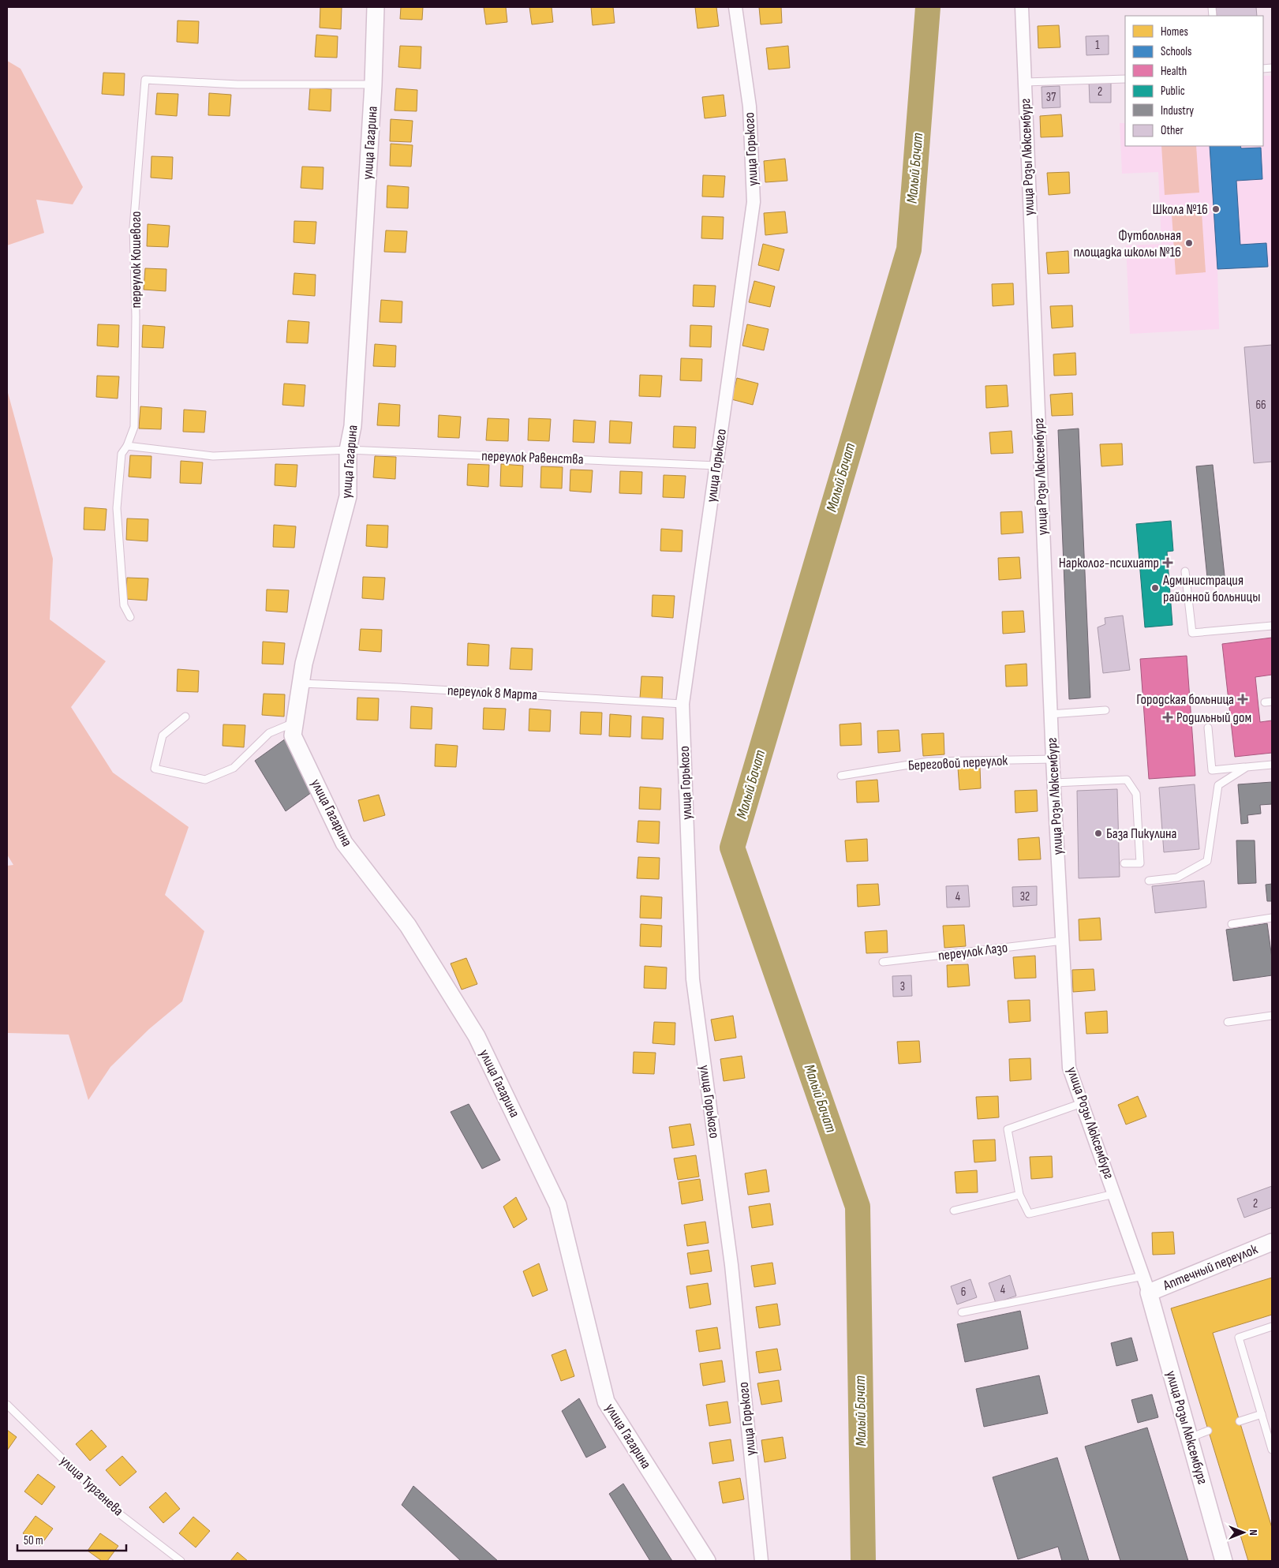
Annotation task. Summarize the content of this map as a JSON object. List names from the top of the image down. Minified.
{"streets":{"street":["улица Гагарина","улица Горького","улица Розы Люксембург","Аптечный переулок"],"lane":["переулок Кошевого","переулок Равенства","переулок 8 Марта","Береговой переулок","переулок Лазо","улица Тургенева"]},"crossings":[["улица Гагарина","переулок Кошевого"],["улица Гагарина","переулок Равенства"],["улица Гагарина","переулок 8 Марта"],["улица Горького","переулок Равенства"],["улица Горького","переулок 8 Марта"],["улица Розы Люксембург","Береговой переулок"],["улица Розы Люксембург","переулок Лазо"],["улица Розы Люксембург","Аптечный переулок"]],"water":["Малый Бачат"],"places":{"other":["Школа №16","Футбольная площадка школы №16","Администрация районной больницы","База Пикулина"],"health":["Нарколог-психиатр","Городская больница","Родильный дом"]},"house_numbers":["1","2","37","66","4","32","3","2","4","6"],"legend":["Homes","Schools","Health","Public","Industry","Other"],"scale_bar":"50 m","north":"right"}
